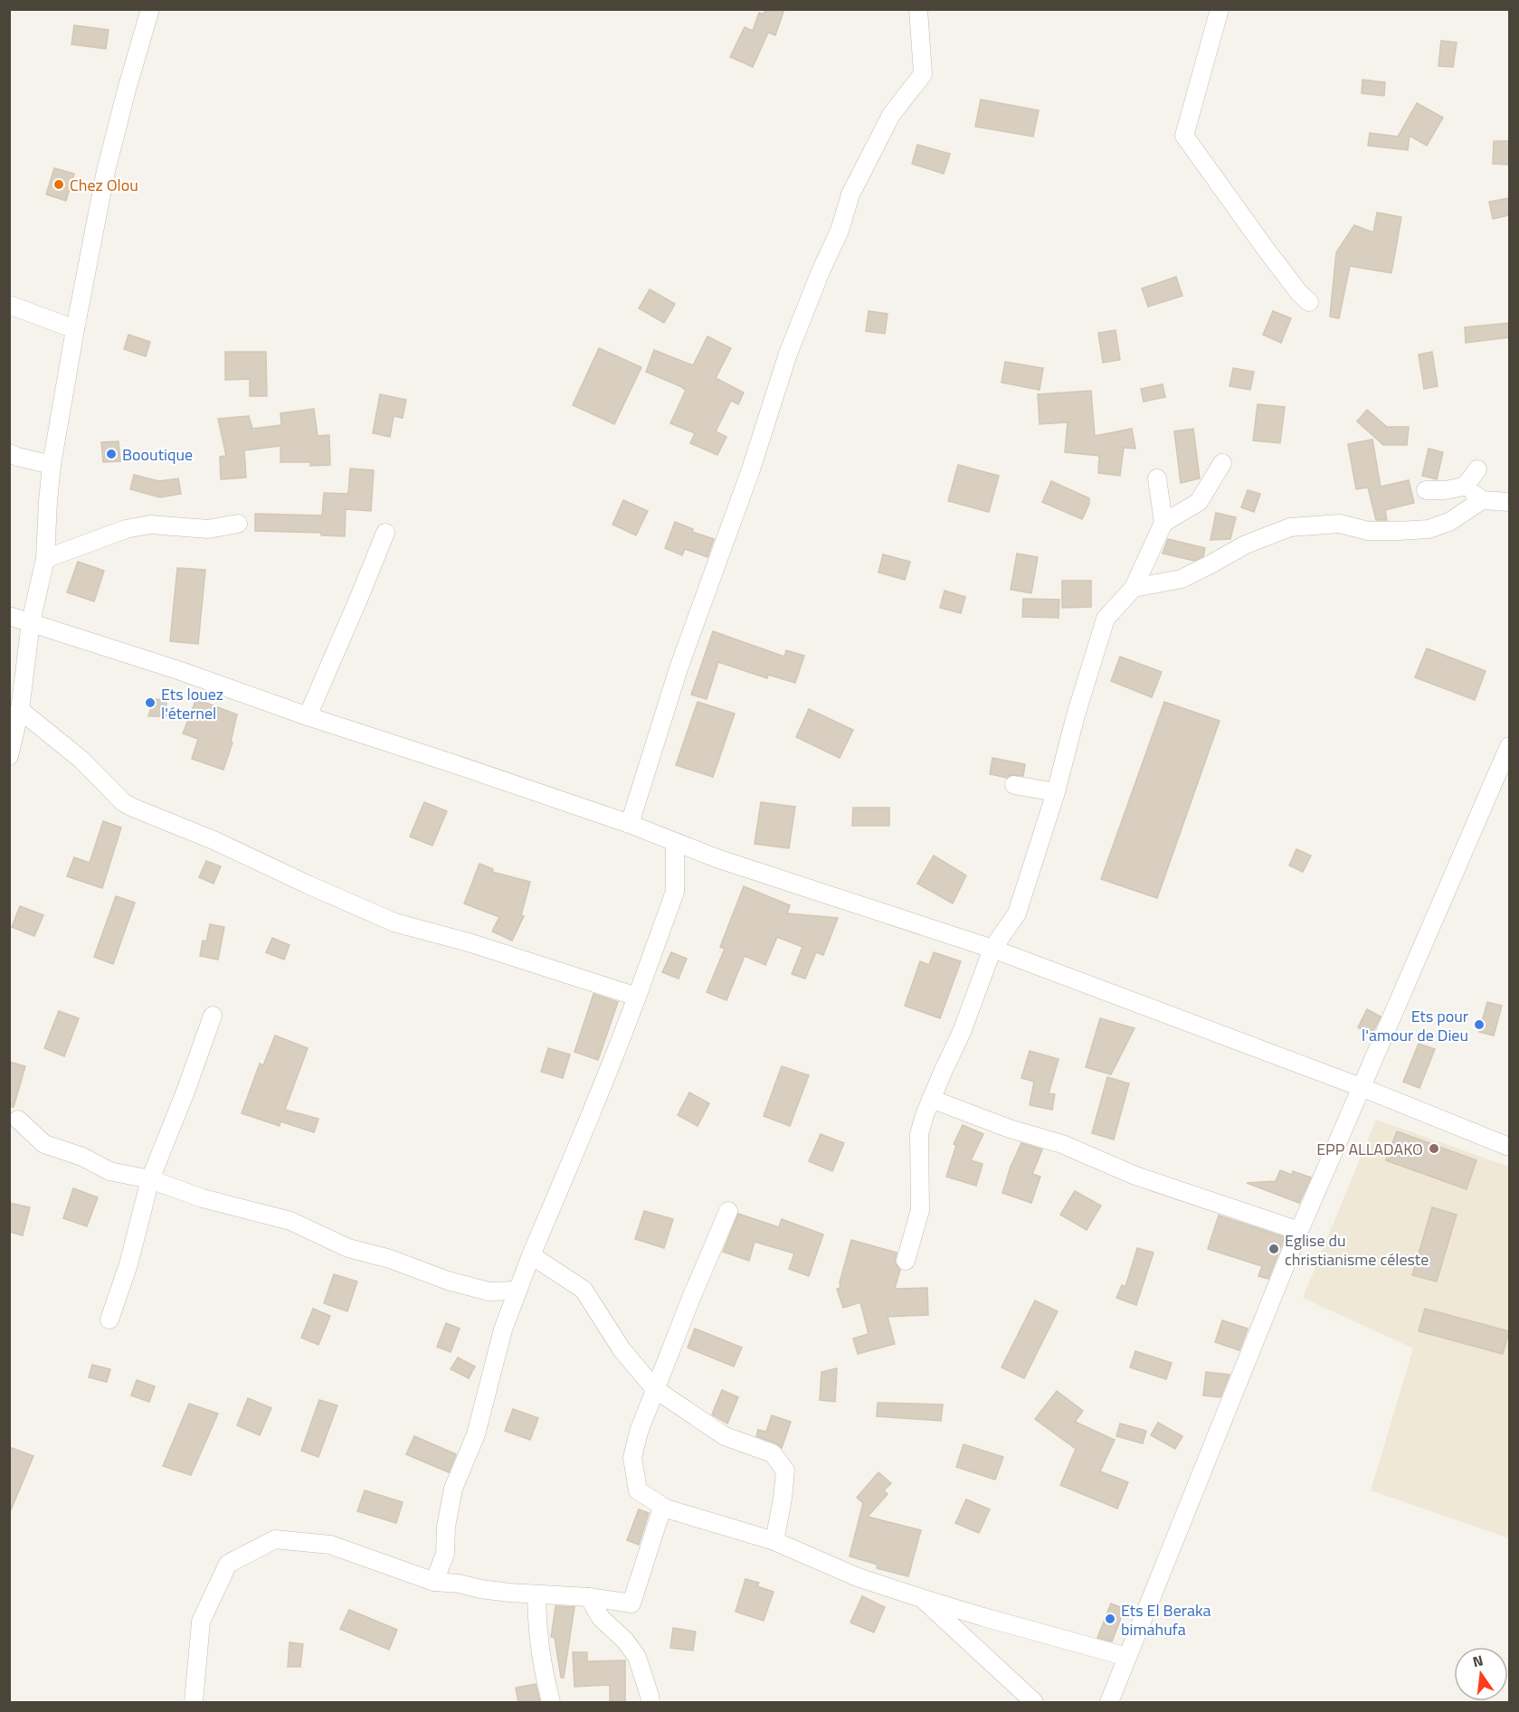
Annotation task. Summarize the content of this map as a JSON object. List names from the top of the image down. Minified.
{"places":["Chez Olou","Booutique","Ets louez l'éternel","Ets pour l'amour de Dieu","EPP ALLADAKO","Eglise du christianisme céleste","Ets El Beraka bimahufa"],"north":"top"}
